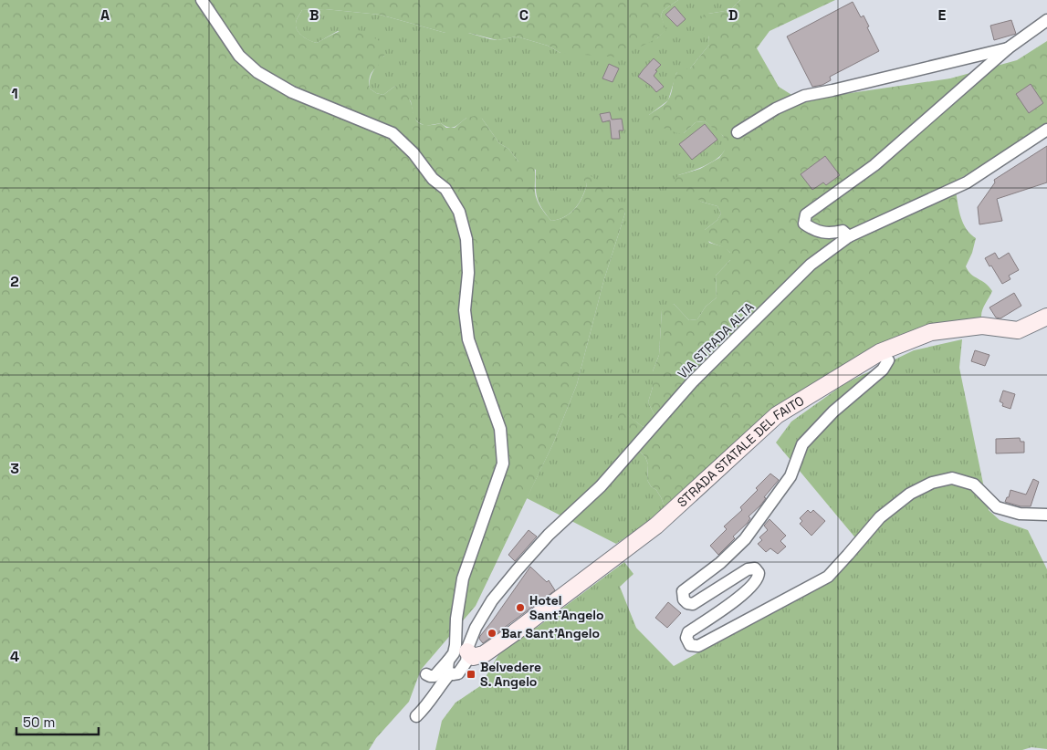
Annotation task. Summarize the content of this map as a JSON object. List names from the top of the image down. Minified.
{"streets":{"street":["VIA STRADA ALTA","STRADA STATALE DEL FAITO"]},"crossings":[["VIA STRADA ALTA","STRADA STATALE DEL FAITO"]],"places":{"other":["Hotel Sant'Angelo","Bar Sant'Angelo"],"transit":["Belvedere S. Angelo"]},"scale_bar":"50 m","grid":{"columns":["A","B","C","D","E"],"rows":["1","2","3","4"]}}
